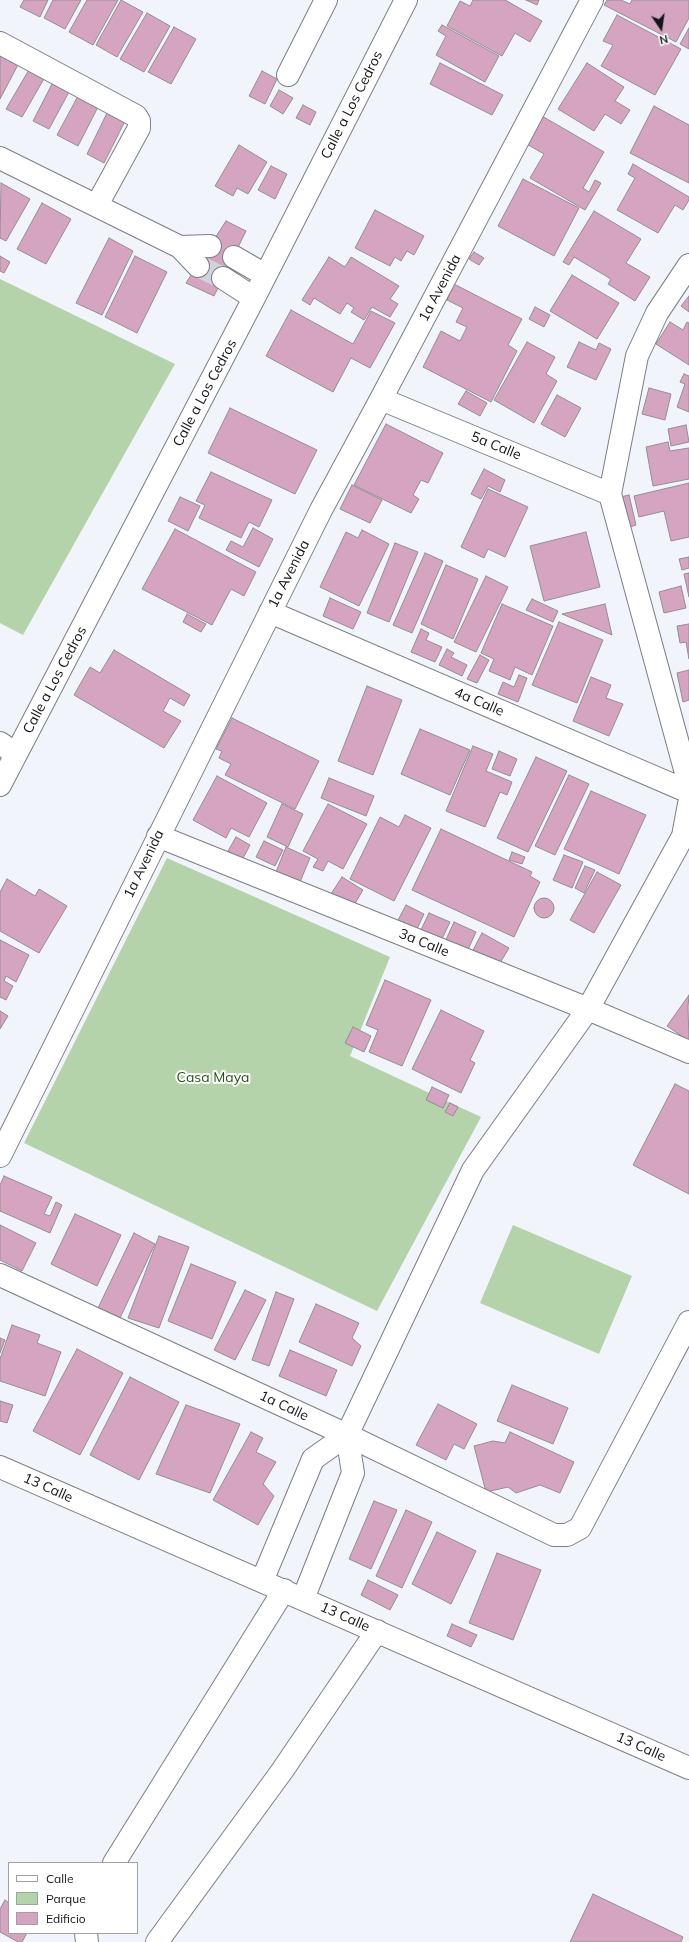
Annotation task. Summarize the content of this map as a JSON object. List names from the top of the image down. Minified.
{"streets":{"street":["Calle a Los Cedros","1a Avenida","5a Calle","4a Calle","3a Calle","1a Calle","13 Calle"]},"crossings":[["1a Avenida","5a Calle"],["1a Avenida","4a Calle"],["1a Avenida","3a Calle"]],"parks":["Casa Maya"],"legend":["Calle","Parque","Edificio"],"north":"bottom"}
